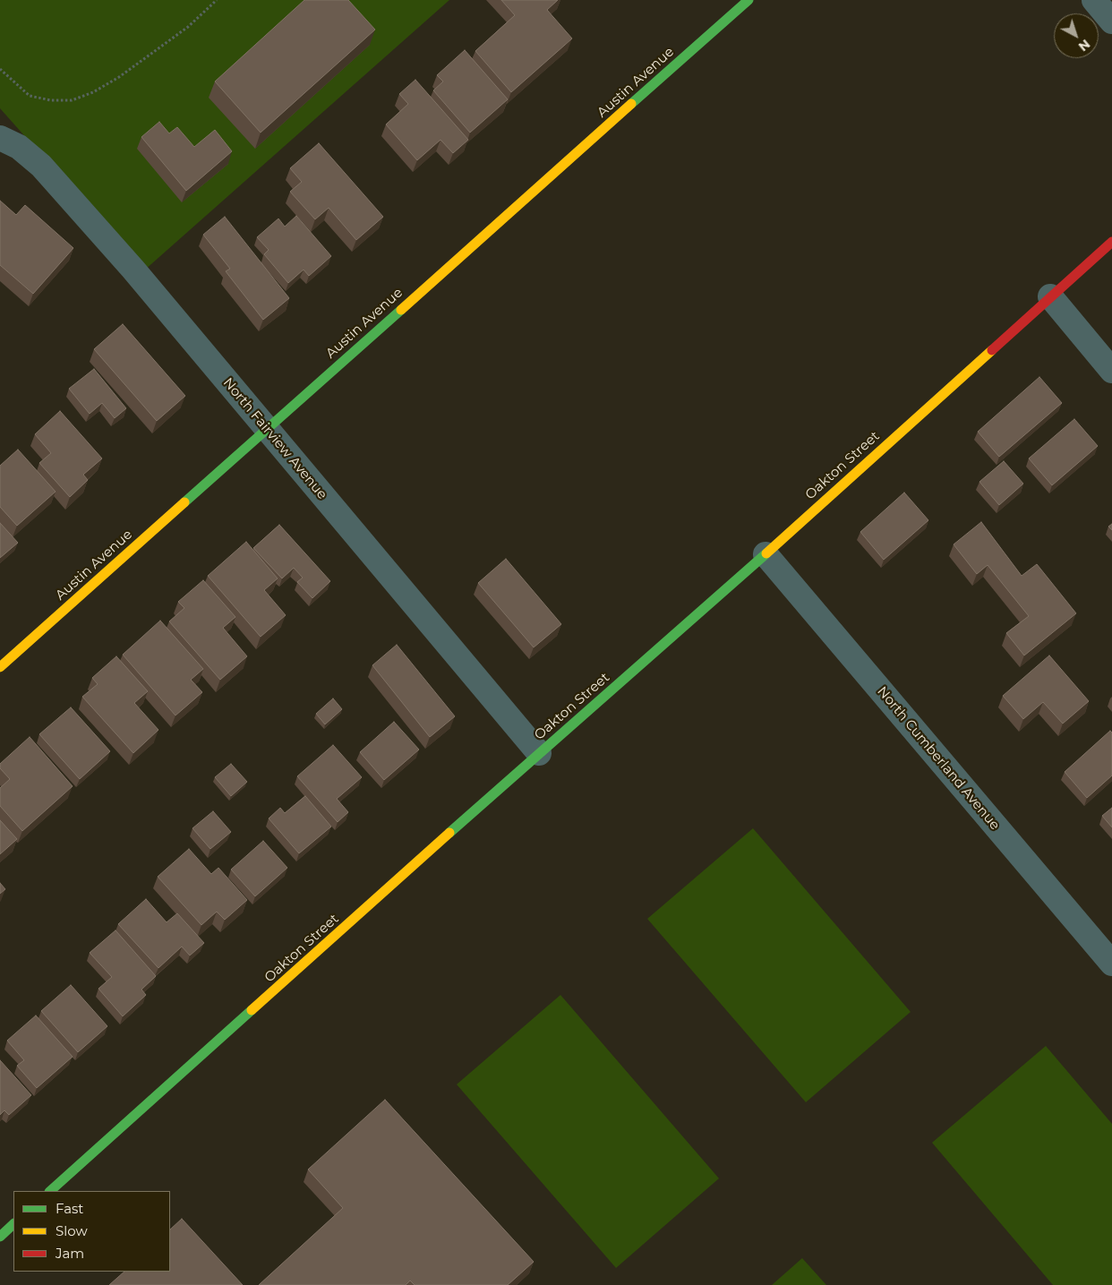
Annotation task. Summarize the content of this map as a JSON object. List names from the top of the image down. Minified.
{"streets":{"main road":["Austin Avenue","Oakton Street"],"street":["North Fairview Avenue","North Cumberland Avenue"]},"crossings":[["Austin Avenue","North Fairview Avenue"],["North Fairview Avenue","Oakton Street"],["Oakton Street","North Cumberland Avenue"]],"legend":["Fast","Slow","Jam"],"north":"bottom right"}
